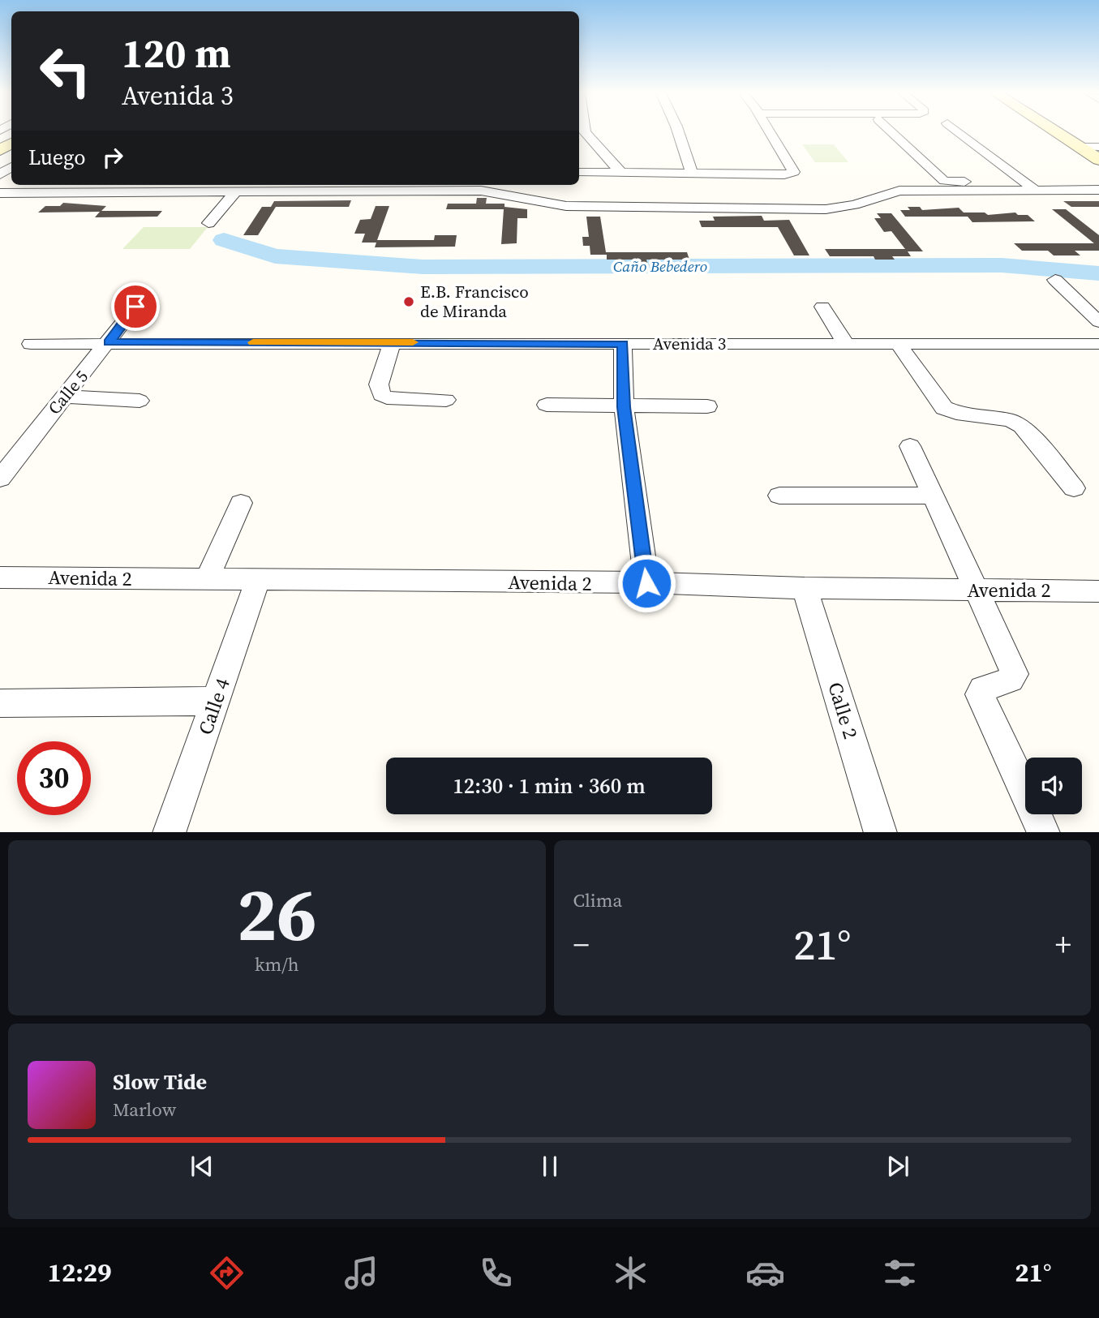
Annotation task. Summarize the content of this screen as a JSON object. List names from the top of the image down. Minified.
{"streets":{"street":["Avenida 3","Calle 5","Avenida 2","Calle 4","Calle 2"]},"crossings":[["Avenida 3","Calle 5"],["Avenida 2","Calle 4"],["Avenida 2","Calle 2"]],"water":["Caño Bebedero"],"places":["E.B. Francisco de Miranda"],"page":{"turn":["120 m","Avenida 3"],"then":"Luego","limit":"30","trip":"12:30 · 1 min · 360 m","tile":[["26","km/h"],"Clima"],"heat":["−","21°","+"],"song":["Slow Tide","Marlow"],"tabs":["12:29","21°"]}}
